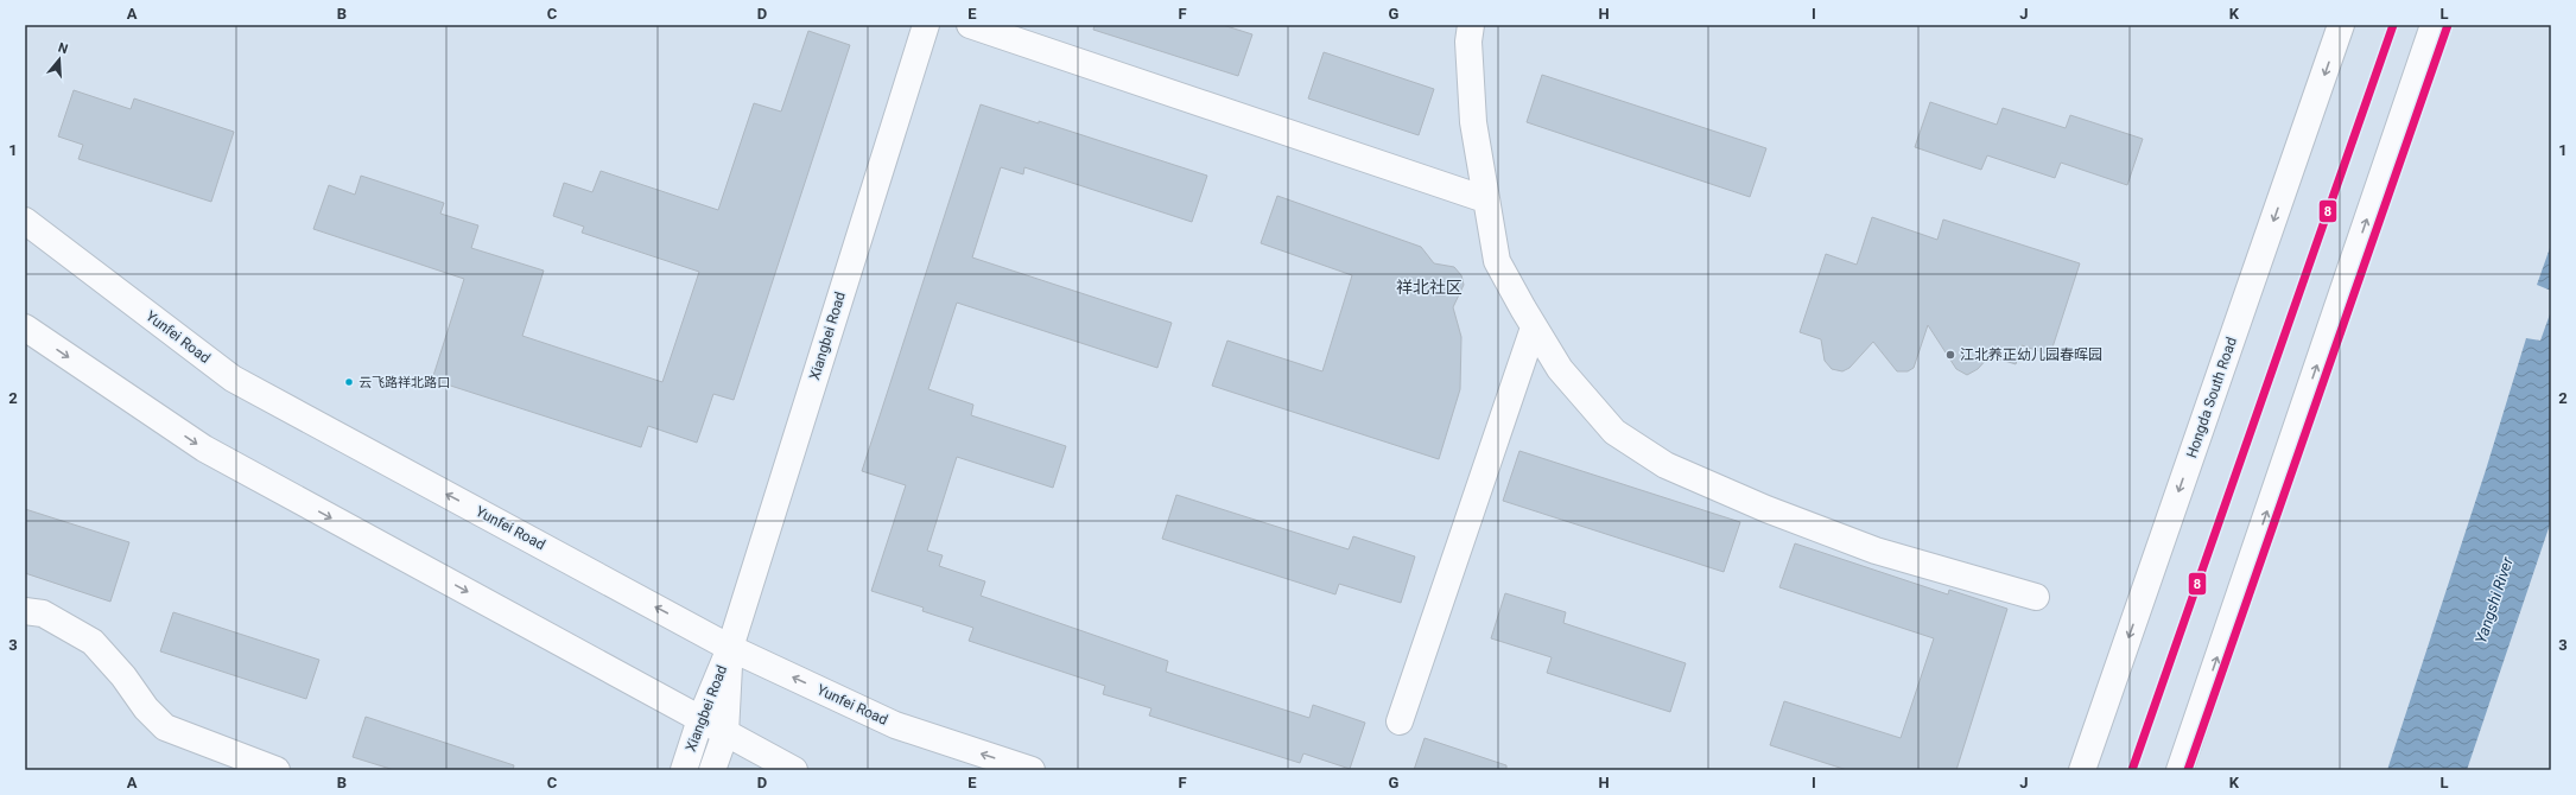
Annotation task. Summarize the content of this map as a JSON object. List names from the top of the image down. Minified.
{"streets":{"main road":["Xiangbei Road","Yunfei Road","Hongda South Road"]},"crossings":[["Xiangbei Road","Yunfei Road"]],"districts":["祥北社区"],"water":["Yangshi River"],"places":["江北养正幼儿园春晖园","云飞路祥北路口"],"lines":["transit line 8"],"north":"top","grid":{"columns":["A","B","C","D","E","F","G","H","I","J","K","L"],"rows":["1","2","3"]}}
